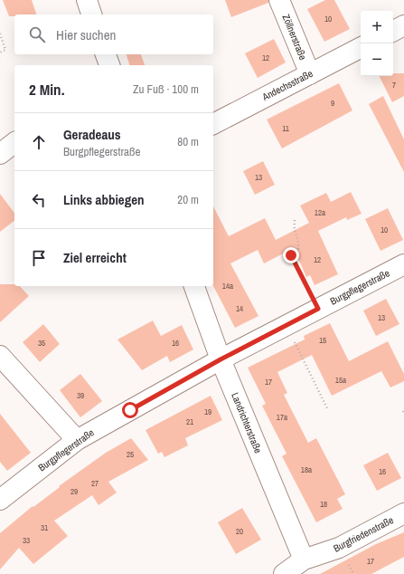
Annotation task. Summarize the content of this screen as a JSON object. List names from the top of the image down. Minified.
{"streets":{"street":["Zöllnerstraße","Andechsstraße","Burgpflegerstraße","Landrichterstraße","Burgfriedenstraße"]},"crossings":[["Zöllnerstraße","Andechsstraße"],["Burgpflegerstraße","Landrichterstraße"],["Landrichterstraße","Burgfriedenstraße"]],"house_numbers":["10","12","7","9","11","13","12a","10","12","14a","14","13","15","35","16","15a","17","39","19","17a","21","25","18a","16","27","29","18","31","20","33","17"],"page":{"map_buttons":["+","−"],"search":"Hier suchen","heading":["2 Min.","Zu Fuß · 100 m"],"list":[["Geradeaus","Burgpflegerstraße","80 m"],["Links abbiegen","20 m"],"Ziel erreicht"]}}
